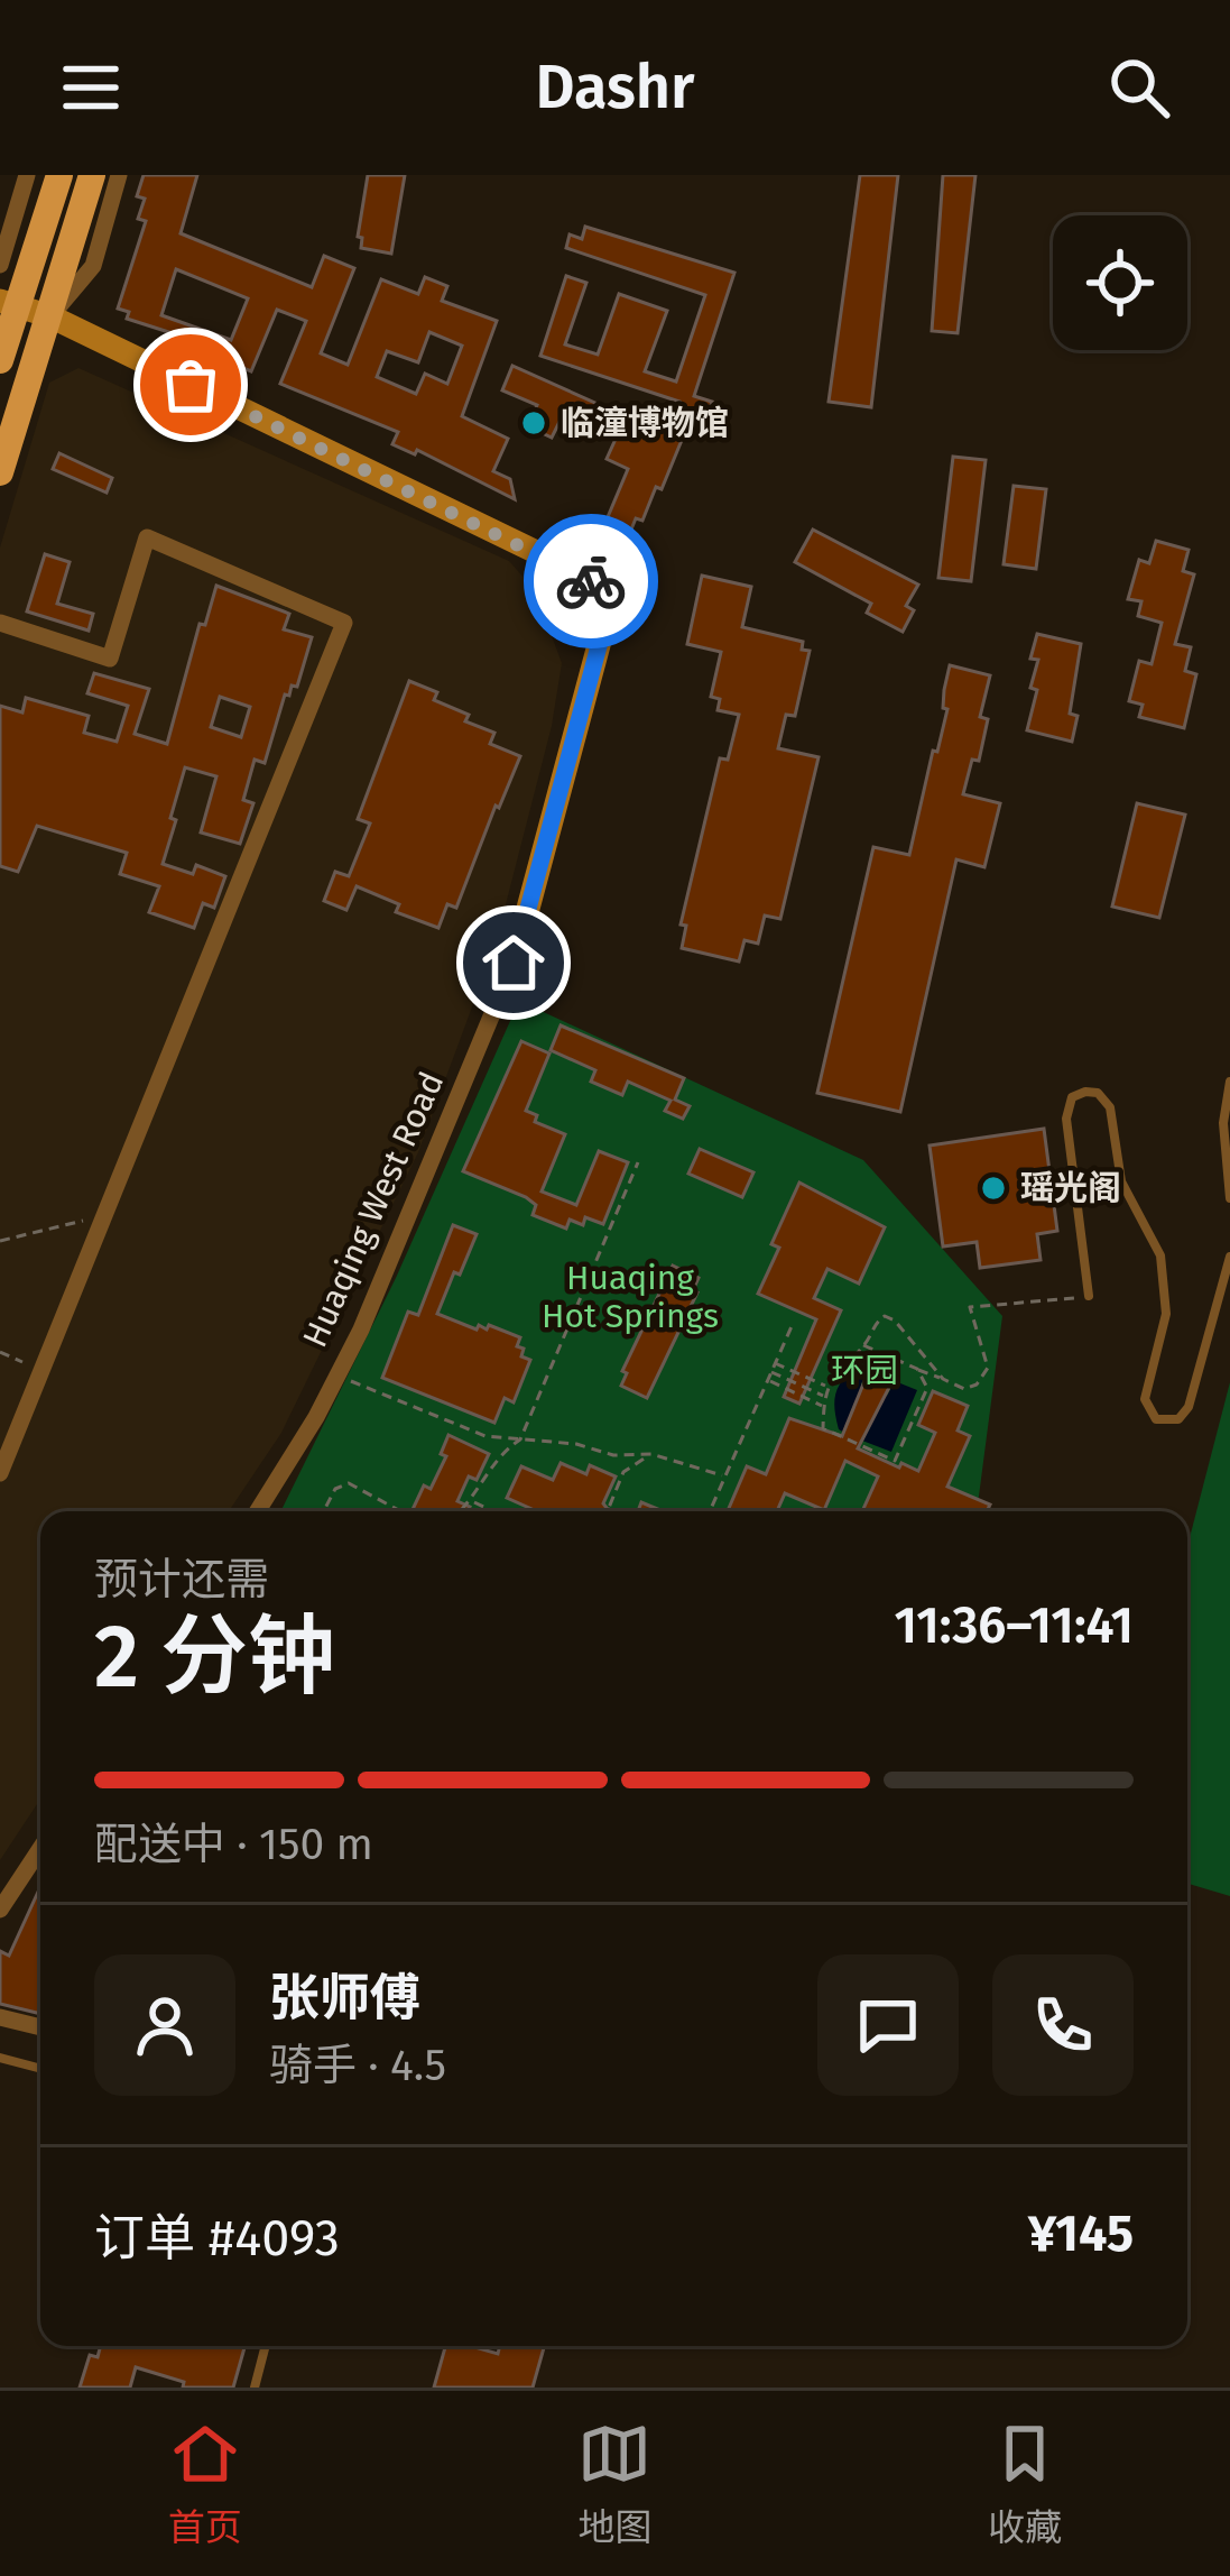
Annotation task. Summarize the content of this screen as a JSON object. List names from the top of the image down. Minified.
{"streets":{"street":["Huaqing West Road"]},"parks":["Huaqing Hot Springs","环园"],"places":["临潼博物馆","瑶光阁"],"page":{"header":"Dashr","heading":["2 分钟","预计还需","11:36–11:41"],"panel":["张师傅","骑手 · 4.5","订单 #4093","¥145"],"bar":"配送中 · 150 m","tabs":["首页","地图","收藏"]}}
